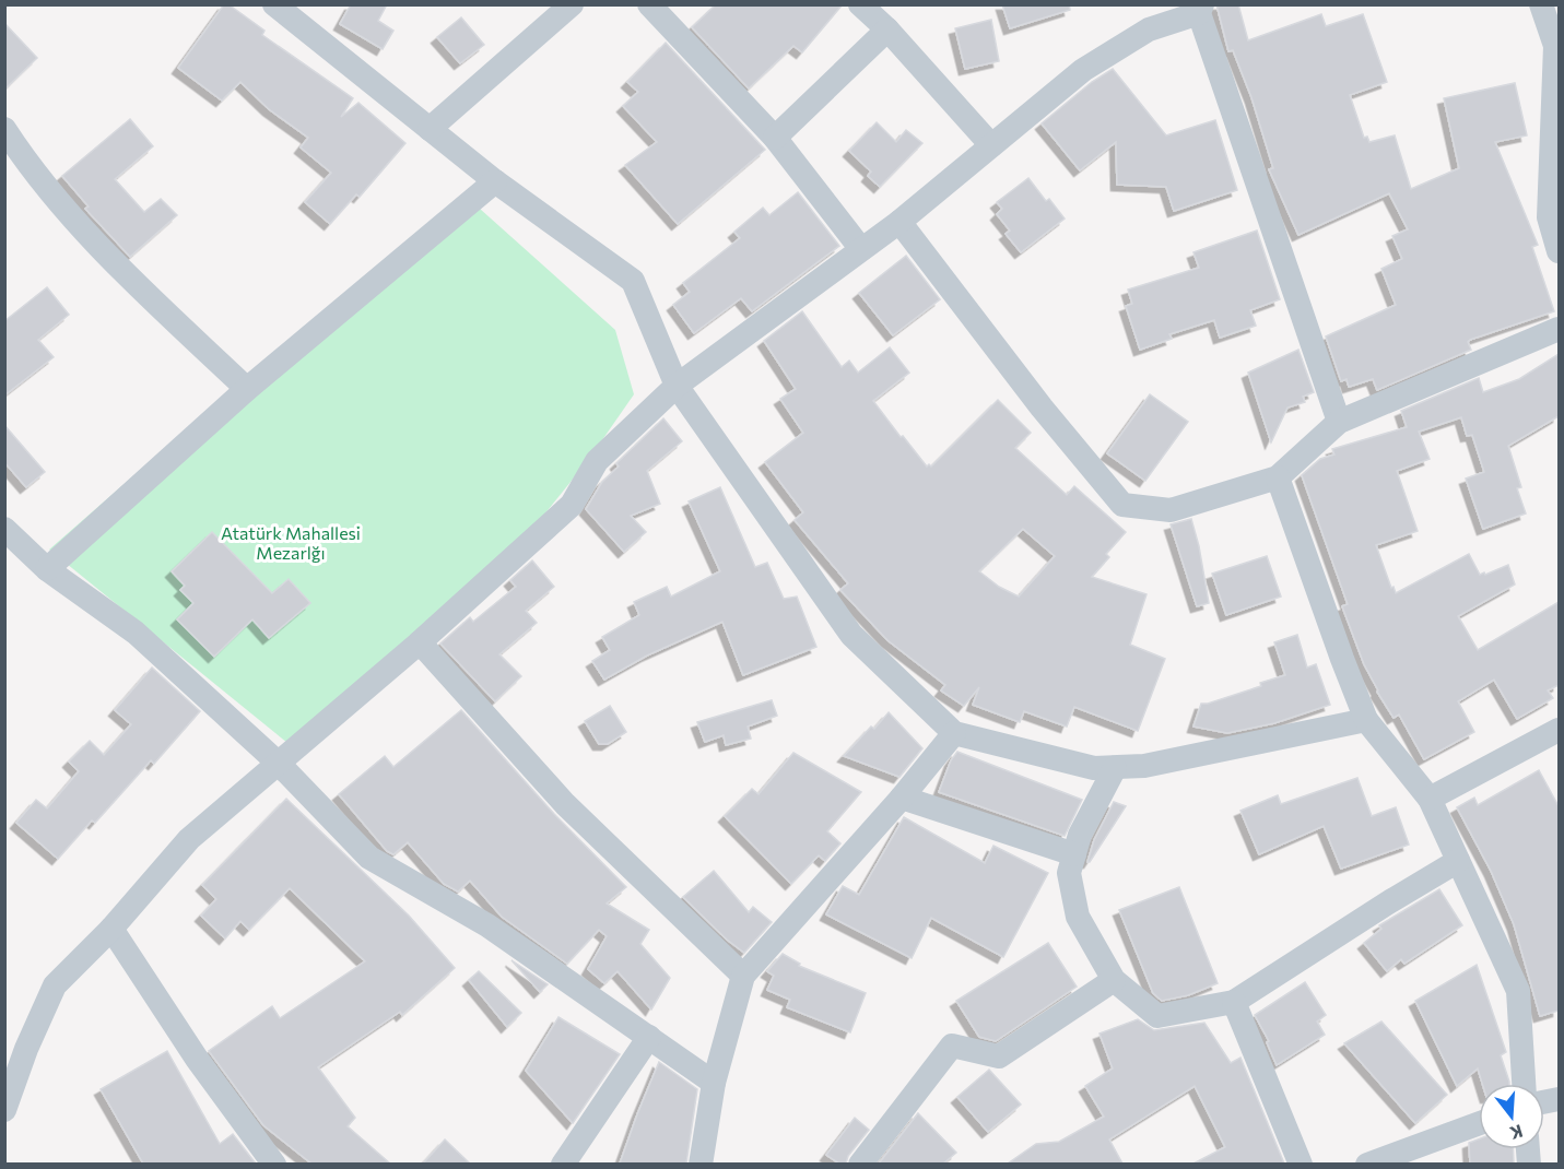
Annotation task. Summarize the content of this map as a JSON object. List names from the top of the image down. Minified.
{"parks":["Atatürk Mahallesi Mezarlğı"],"north":"bottom"}
